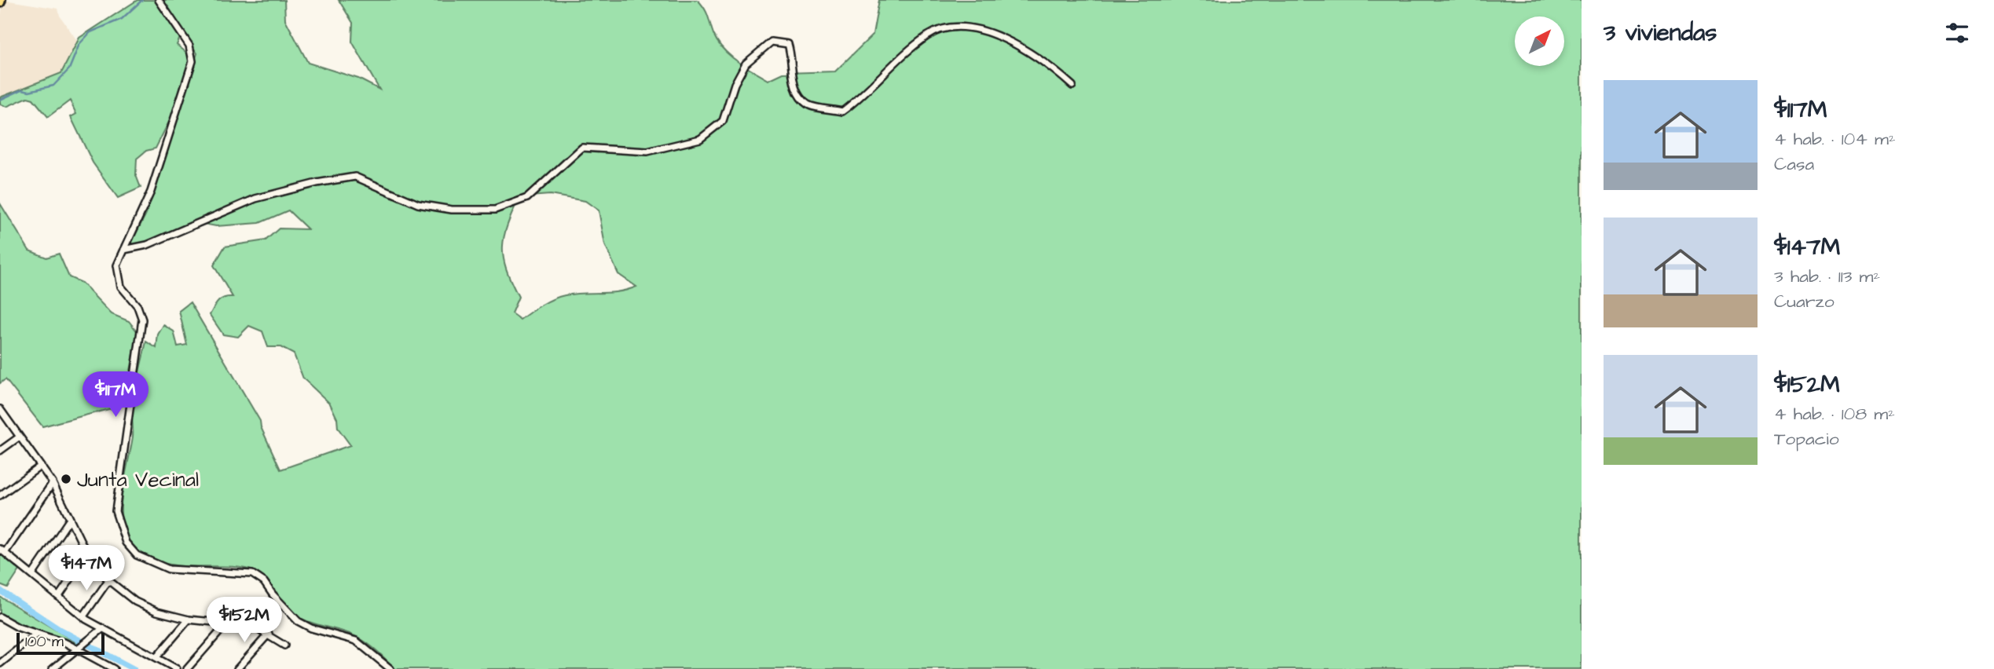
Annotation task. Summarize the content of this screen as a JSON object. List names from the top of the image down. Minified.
{"places":["Junta Vecinal"],"scale_bar":"100 m","north":"top right","page":{"heading":"3 viviendas","list":[{"name":"$117M","note":"4 hab. · 104 m² · Casa"},{"name":"$147M","note":"3 hab. · 113 m² · Cuarzo"},{"name":"$152M","note":"4 hab. · 108 m² · Topacio"}],"price":["$117M","$147M","$152M"],"scale":"100 m"}}
